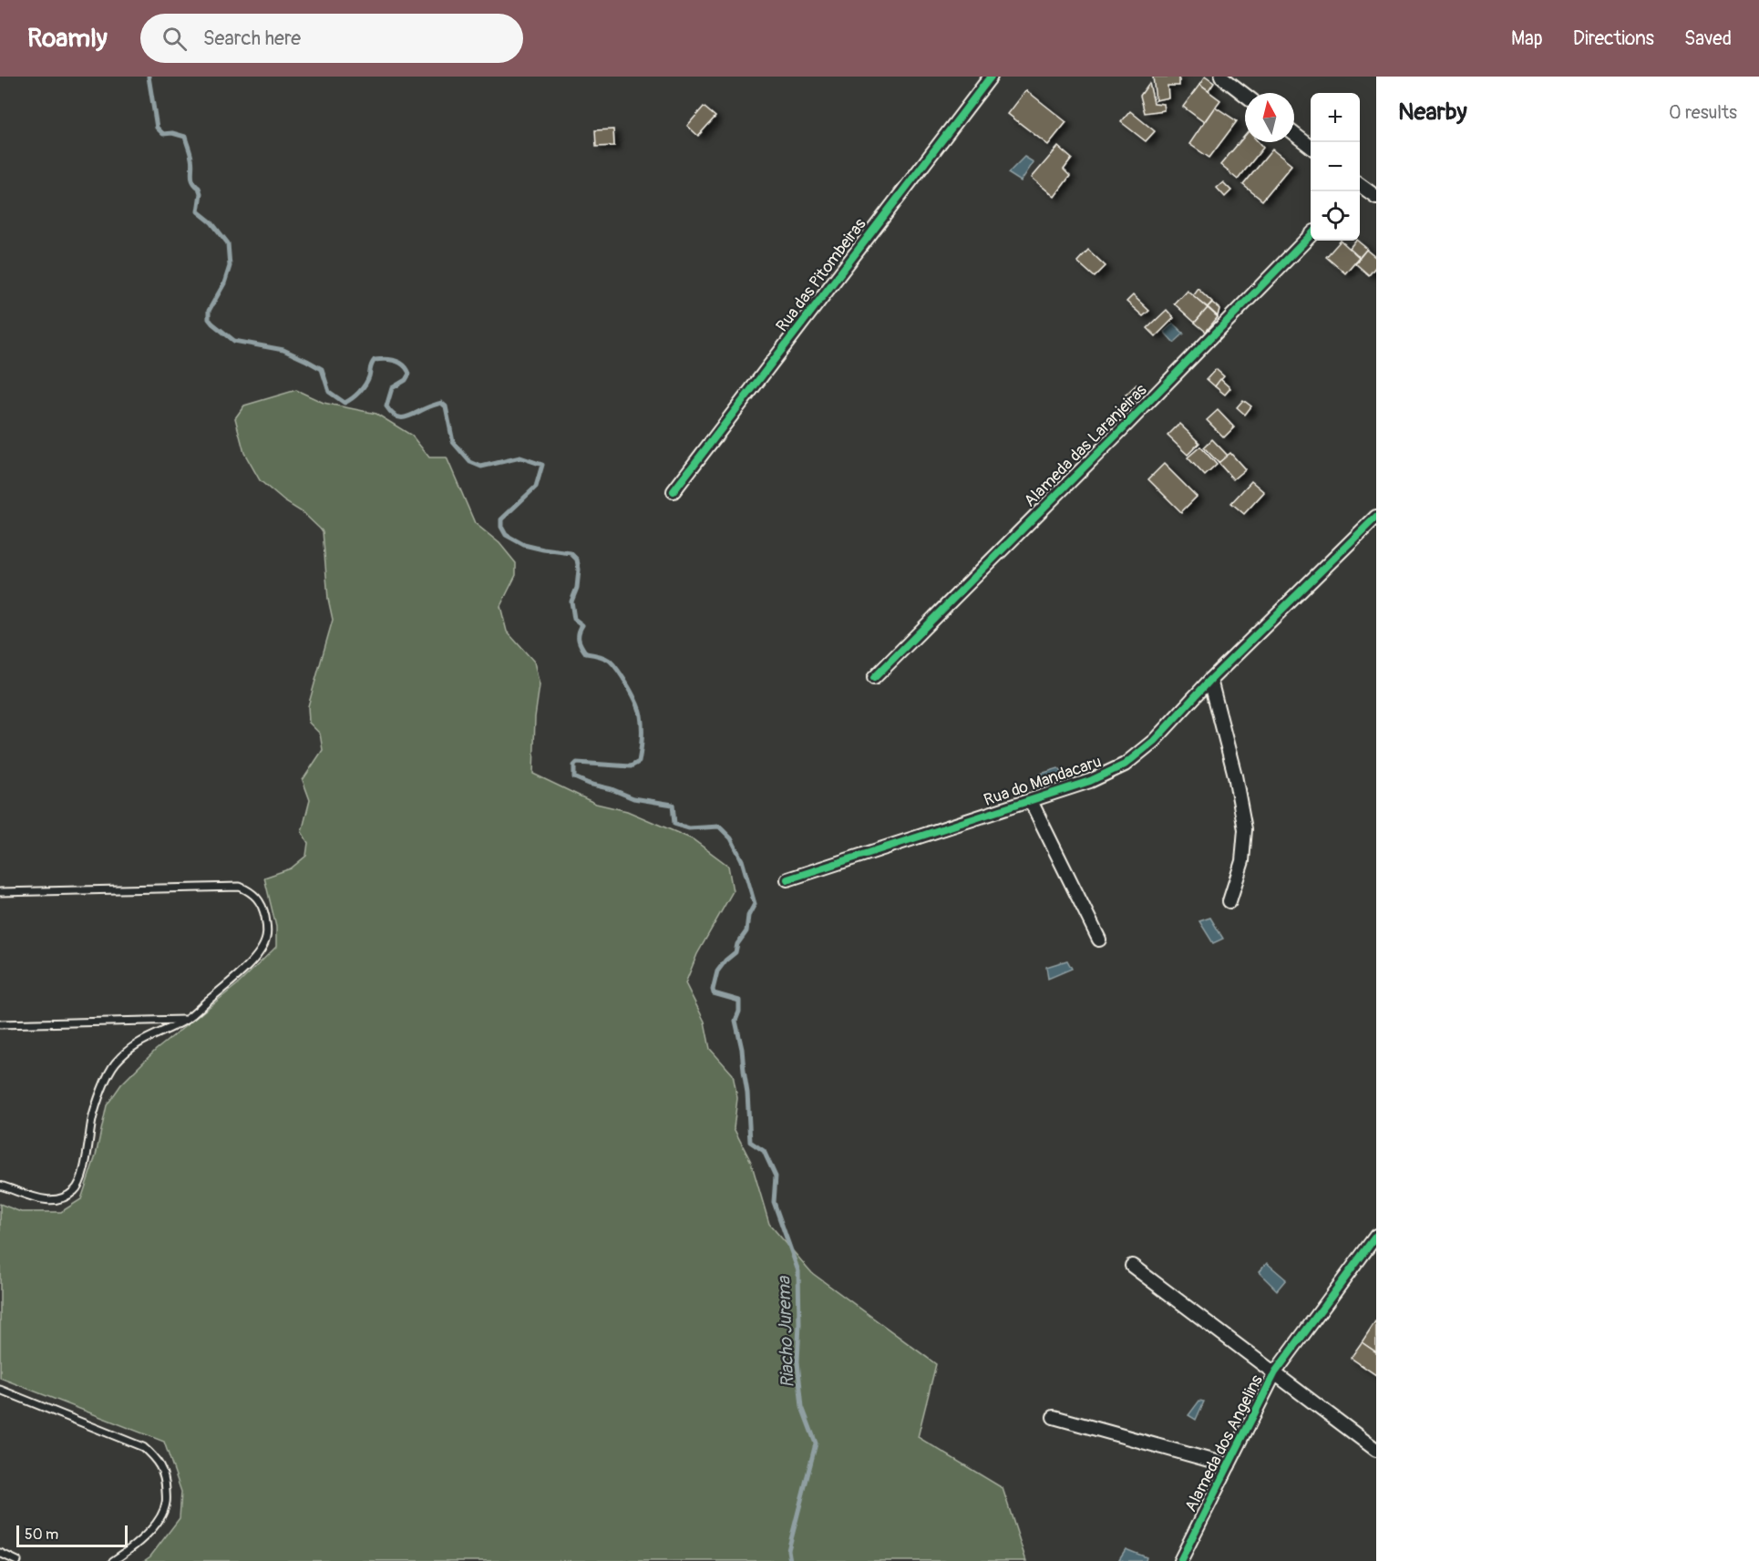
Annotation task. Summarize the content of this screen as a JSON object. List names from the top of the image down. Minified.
{"streets":{"street":["Rua das Pitombeiras","Alameda das Laranjeiras","Rua do Mandacaru","Alameda dos Angelins"]},"water":["Riacho Jurema"],"scale_bar":"50 m","north":"top","page":{"header":"Roamly","search":"Search here","nav":["Map","Directions","Saved"],"heading":["Nearby","0 results"],"map_buttons":["+","−"],"scale":"50 m"}}
